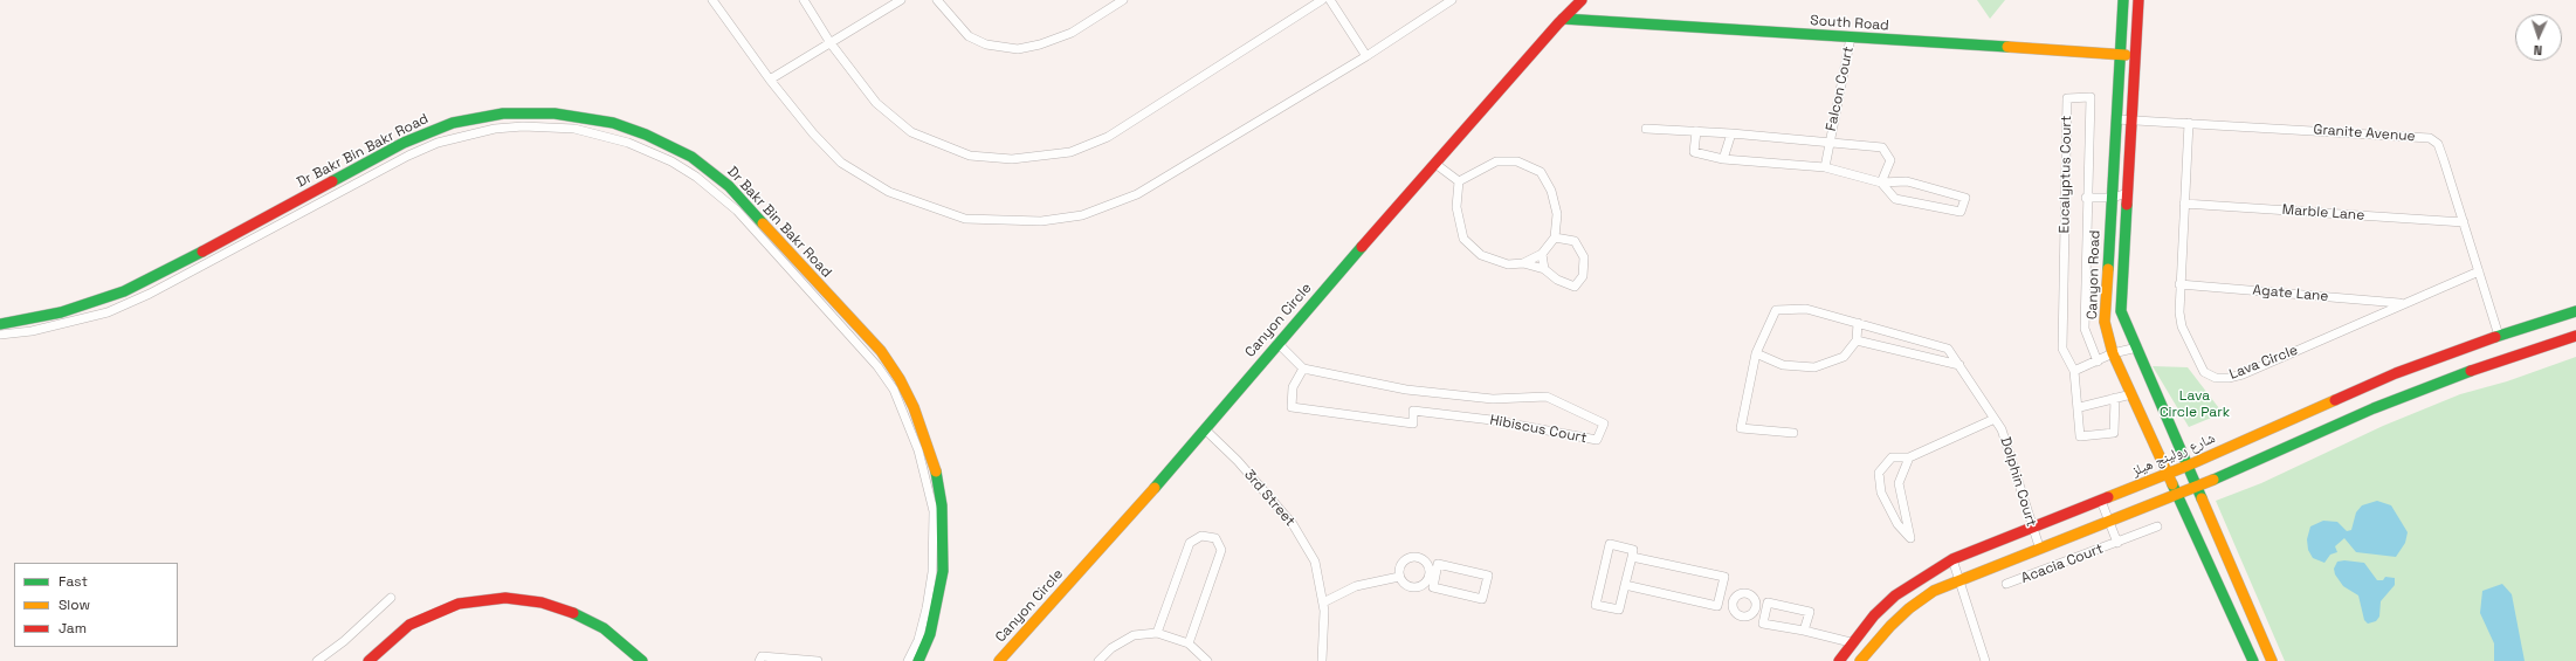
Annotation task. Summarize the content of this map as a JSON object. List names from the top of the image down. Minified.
{"streets":{"main road":["South Road","Dr Bakr Bin Bakr Road","Canyon Road","Canyon Circle","شارع رولينج هيلز"],"street":["Falcon Court","Granite Avenue","Eucalyptus Court","Marble Lane","Agate Lane","Lava Circle","Hibiscus Court","Dolphin Court","3rd Street","Acacia Court"]},"crossings":[["South Road","Falcon Court"],["South Road","Canyon Road"],["South Road","Canyon Circle"],["Granite Avenue","Marble Lane"],["Granite Avenue","Canyon Road"],["Granite Avenue","Lava Circle"],["Granite Avenue","شارع رولينج هيلز"],["Eucalyptus Court","Canyon Road"],["Marble Lane","Lava Circle"],["Canyon Road","شارع رولينج هيلز"],["Agate Lane","Lava Circle"],["Canyon Circle","3rd Street"],["شارع رولينج هيلز","Dolphin Court"],["شارع رولينج هيلز","Acacia Court"]],"parks":["Lava Circle Park"],"legend":["Fast","Slow","Jam"],"north":"bottom"}
